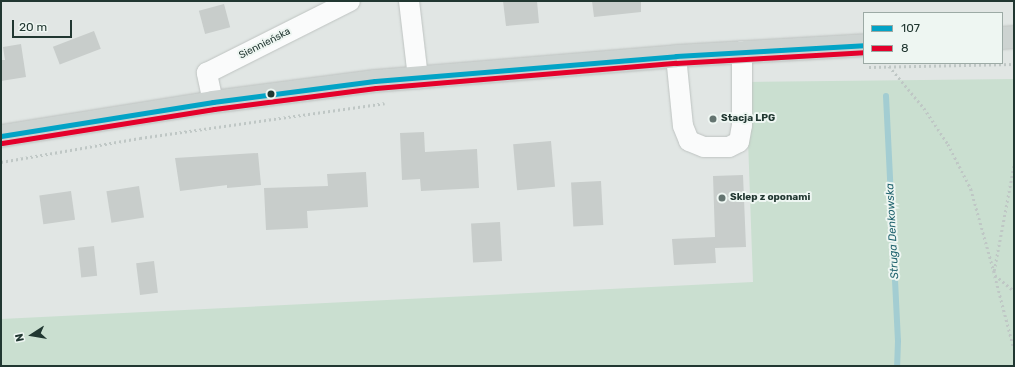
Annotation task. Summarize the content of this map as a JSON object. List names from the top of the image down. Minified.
{"streets":{"street":["Siennieńska"]},"water":["Struga Denkowska"],"places":["Stacja LPG","Sklep z oponami"],"lines":["transit line 107","transit line 8"],"legend":["107","8"],"scale_bar":"20 m","north":"left"}
